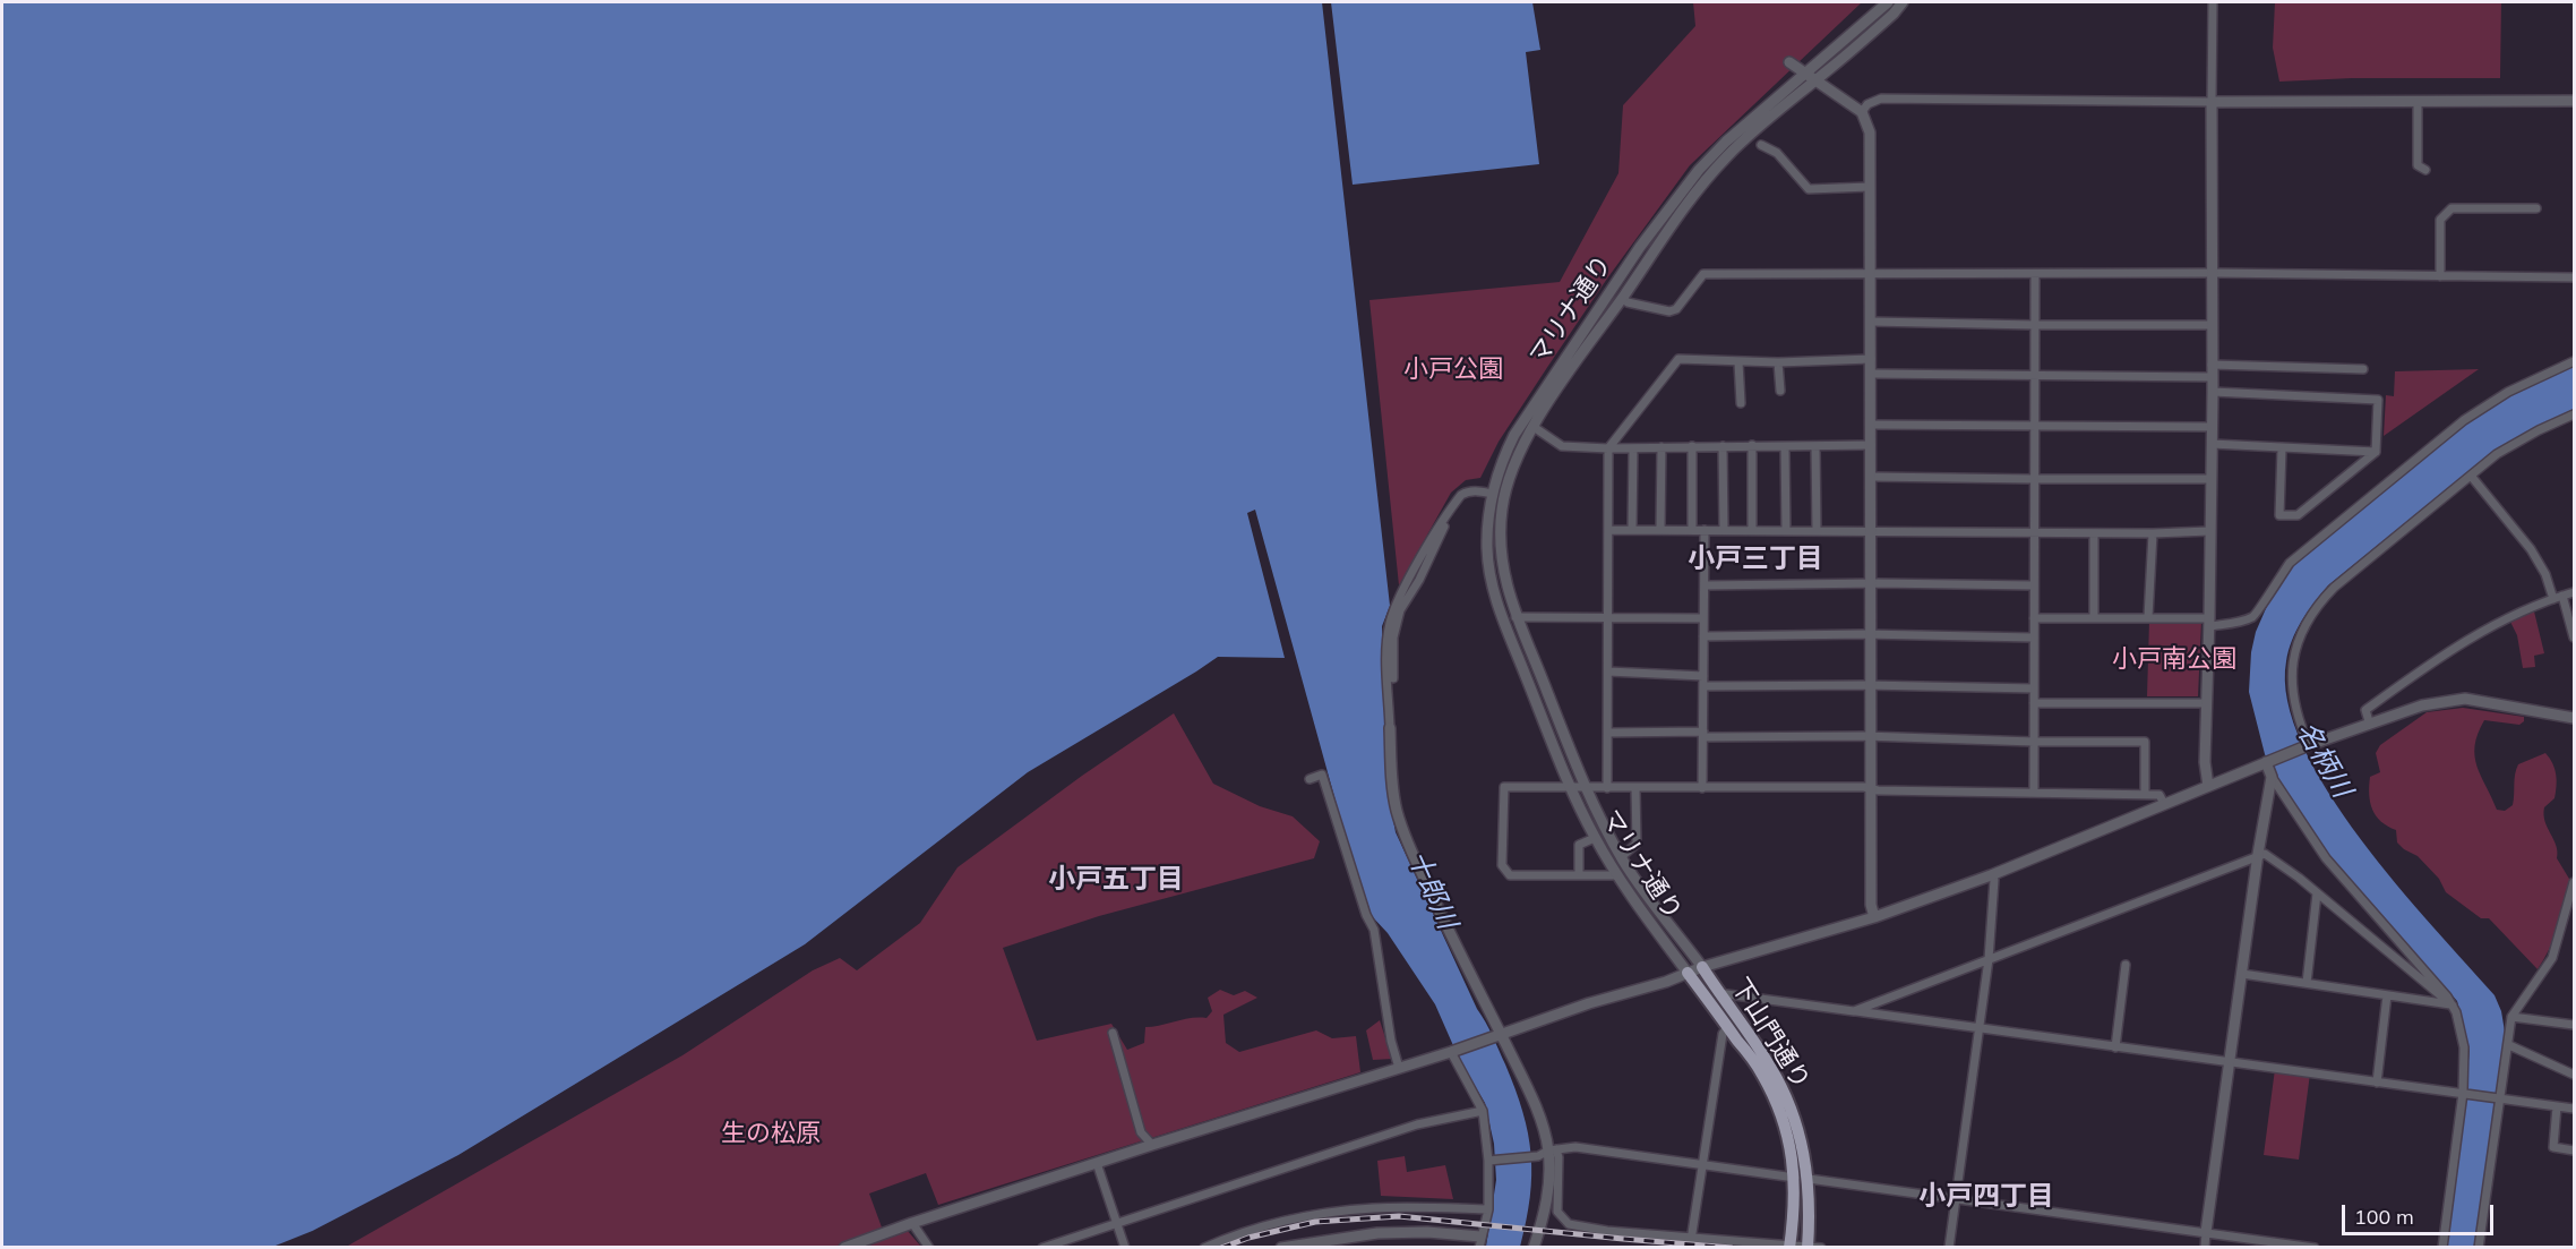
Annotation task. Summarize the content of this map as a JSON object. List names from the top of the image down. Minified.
{"streets":{"main road":["下山門通り"],"street":["マリナ通り"]},"crossings":[["マリナ通り","下山門通り"]],"districts":["小戸三丁目","小戸五丁目","小戸四丁目"],"water":["名柄川","十郎川"],"parks":["小戸公園","小戸南公園","生の松原"],"scale_bar":"100 m"}
